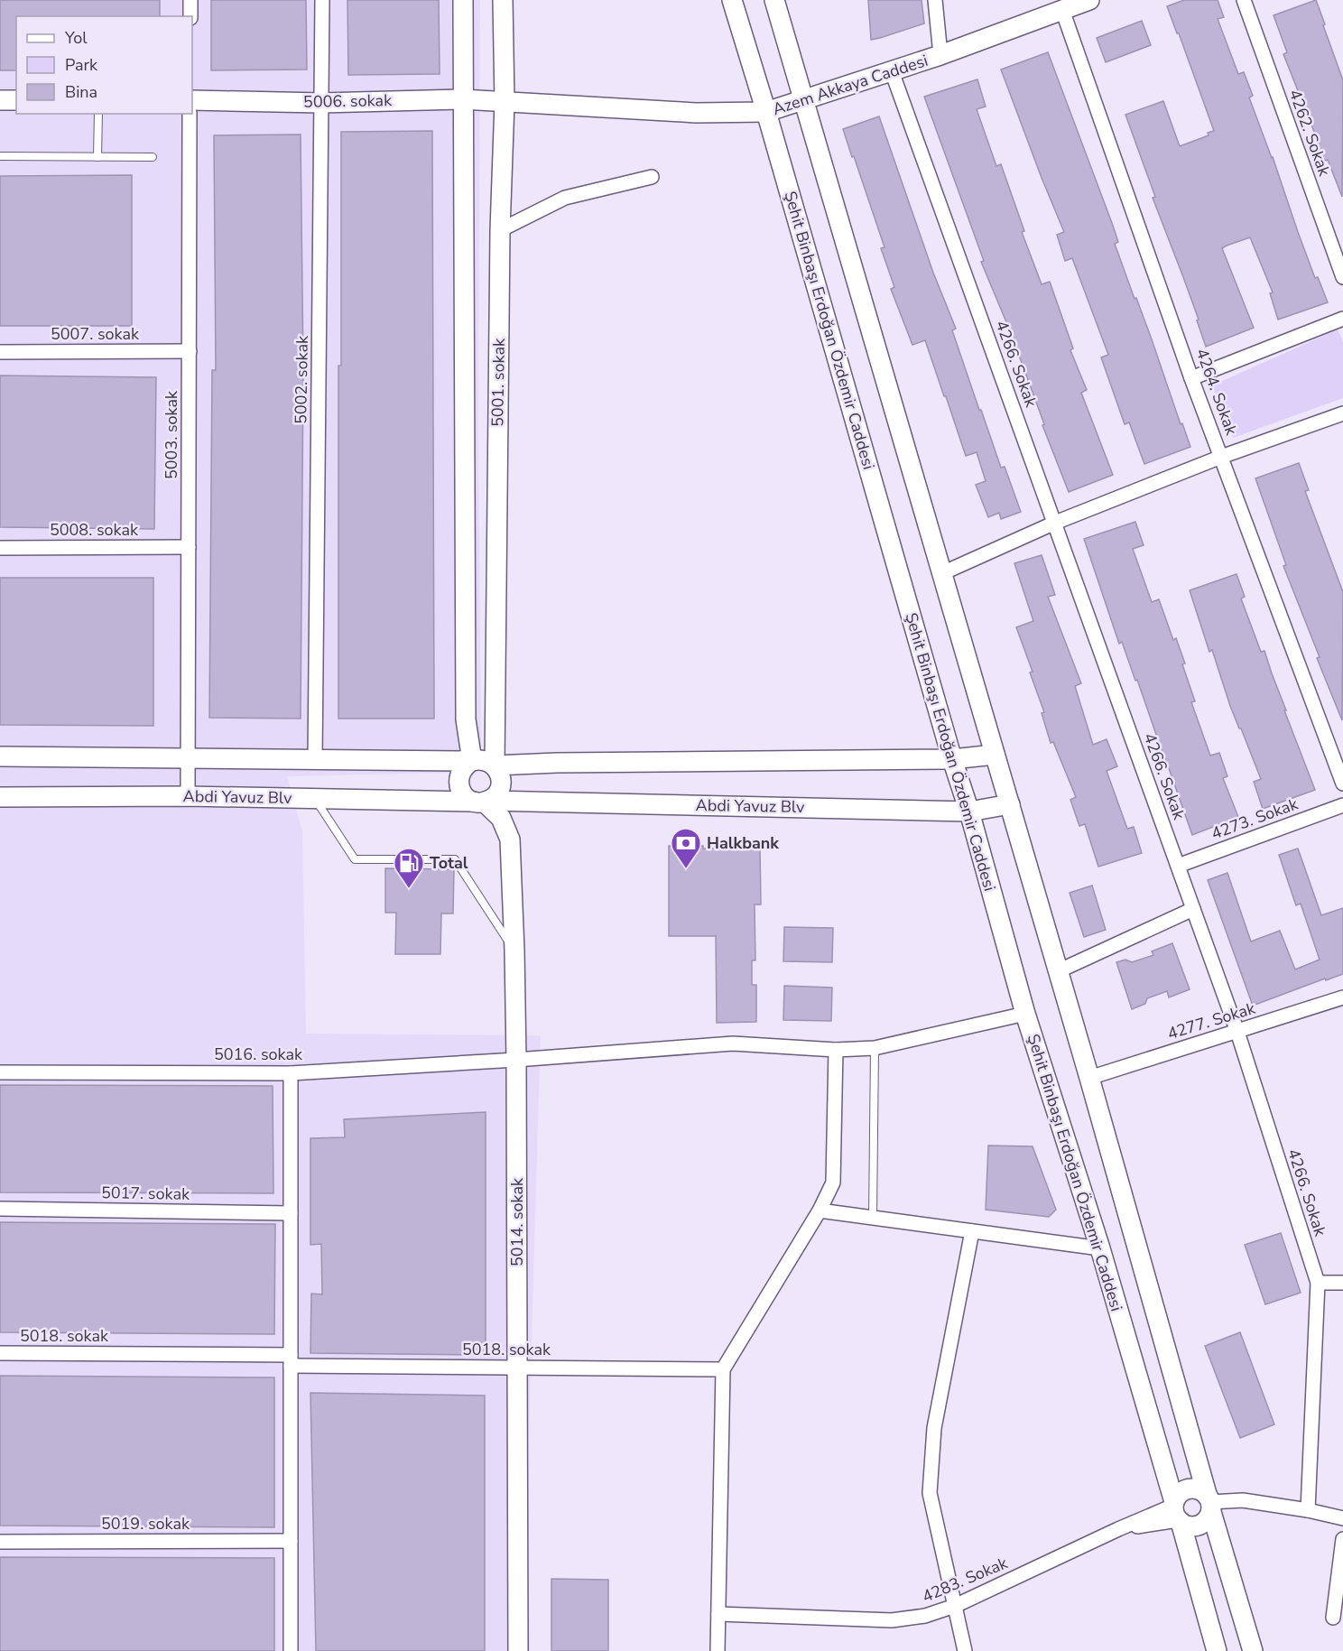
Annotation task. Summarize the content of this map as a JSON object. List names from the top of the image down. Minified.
{"streets":{"main road":["Azem Akkaya Caddesi","5006. sokak","Şehit Binbaşı Erdoğan Özdemir Caddesi","5001. sokak","Abdi Yavuz Blv","5014. sokak"],"street":["4262. Sokak","5007. sokak","4266. Sokak","5002. sokak","4264. Sokak","5003. sokak","5008. sokak","4273. Sokak","4277. Sokak","5016. sokak","5017. sokak","5018. sokak","5019. sokak","4283. Sokak"]},"crossings":[["Azem Akkaya Caddesi","5006. sokak"],["Azem Akkaya Caddesi","Şehit Binbaşı Erdoğan Özdemir Caddesi"],["Azem Akkaya Caddesi","4266. Sokak"],["Azem Akkaya Caddesi","5001. sokak"],["Azem Akkaya Caddesi","4264. Sokak"],["5006. sokak","5002. sokak"],["5006. sokak","5001. sokak"],["Şehit Binbaşı Erdoğan Özdemir Caddesi","Abdi Yavuz Blv"],["Şehit Binbaşı Erdoğan Özdemir Caddesi","5016. sokak"],["Şehit Binbaşı Erdoğan Özdemir Caddesi","4283. Sokak"],["5007. sokak","5003. sokak"],["4266. Sokak","4273. Sokak"],["4266. Sokak","4277. Sokak"],["5001. sokak","Abdi Yavuz Blv"],["5001. sokak","5014. sokak"],["5003. sokak","5008. sokak"],["5003. sokak","Abdi Yavuz Blv"],["Abdi Yavuz Blv","5014. sokak"],["5016. sokak","5014. sokak"],["5014. sokak","5018. sokak"]],"places":{"bank":["Halkbank"],"fuel station":["Total"]},"legend":["Yol","Park","Bina"]}
